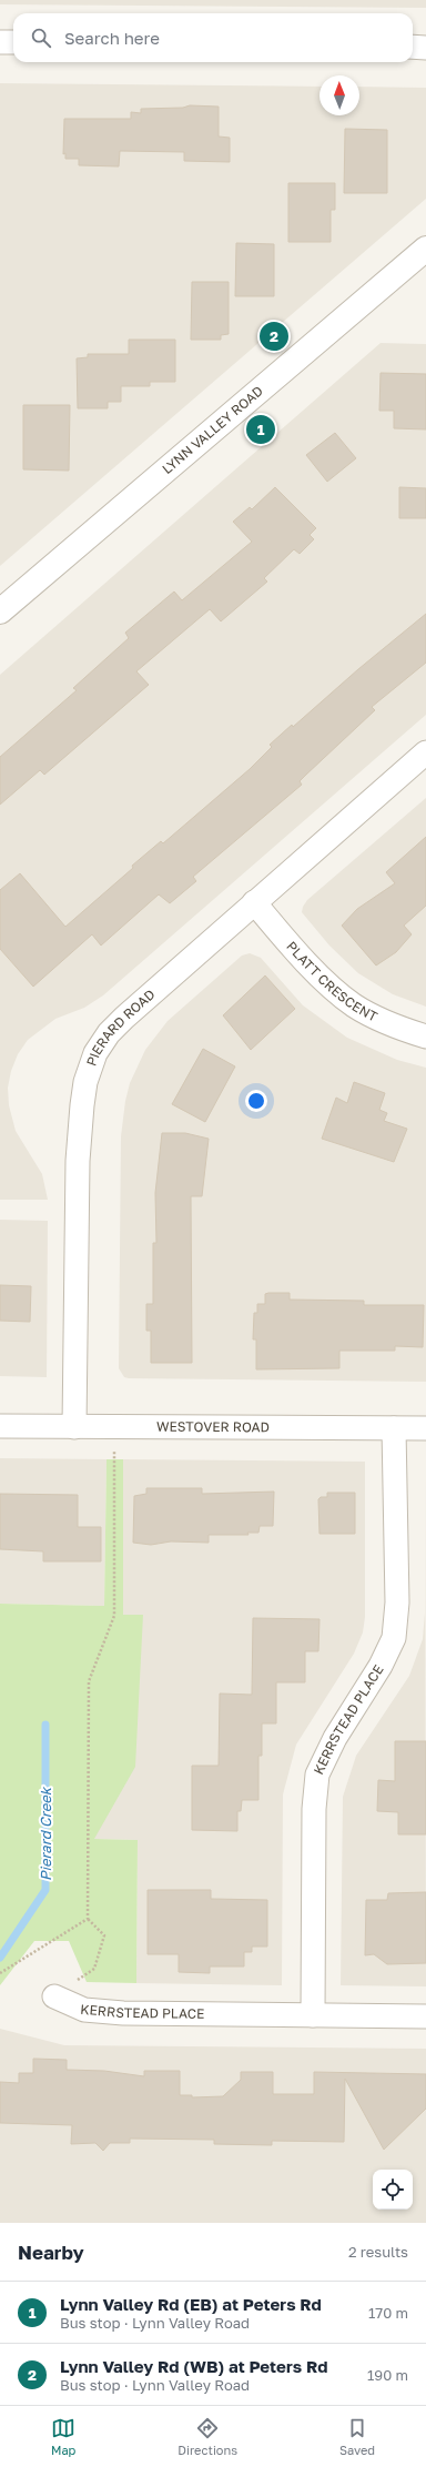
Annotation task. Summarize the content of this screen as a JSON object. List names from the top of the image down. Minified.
{"streets":{"street":["LYNN VALLEY ROAD","PLATT CRESCENT","PIERARD ROAD","WESTOVER ROAD","KERRSTEAD PLACE"]},"crossings":[["PLATT CRESCENT","PIERARD ROAD"],["PIERARD ROAD","WESTOVER ROAD"],["WESTOVER ROAD","KERRSTEAD PLACE"]],"water":["Pierard Creek"],"north":"top","page":{"search":"Search here","pins":["2","1"],"heading":["Nearby","2 results"],"list":[{"mark":"1","name":"Lynn Valley Rd (EB) at Peters Rd","note":"Bus stop · Lynn Valley Road","value":"170 m"},{"mark":"2","name":"Lynn Valley Rd (WB) at Peters Rd","note":"Bus stop · Lynn Valley Road","value":"190 m"}],"nav":["Map","Directions","Saved"]}}
